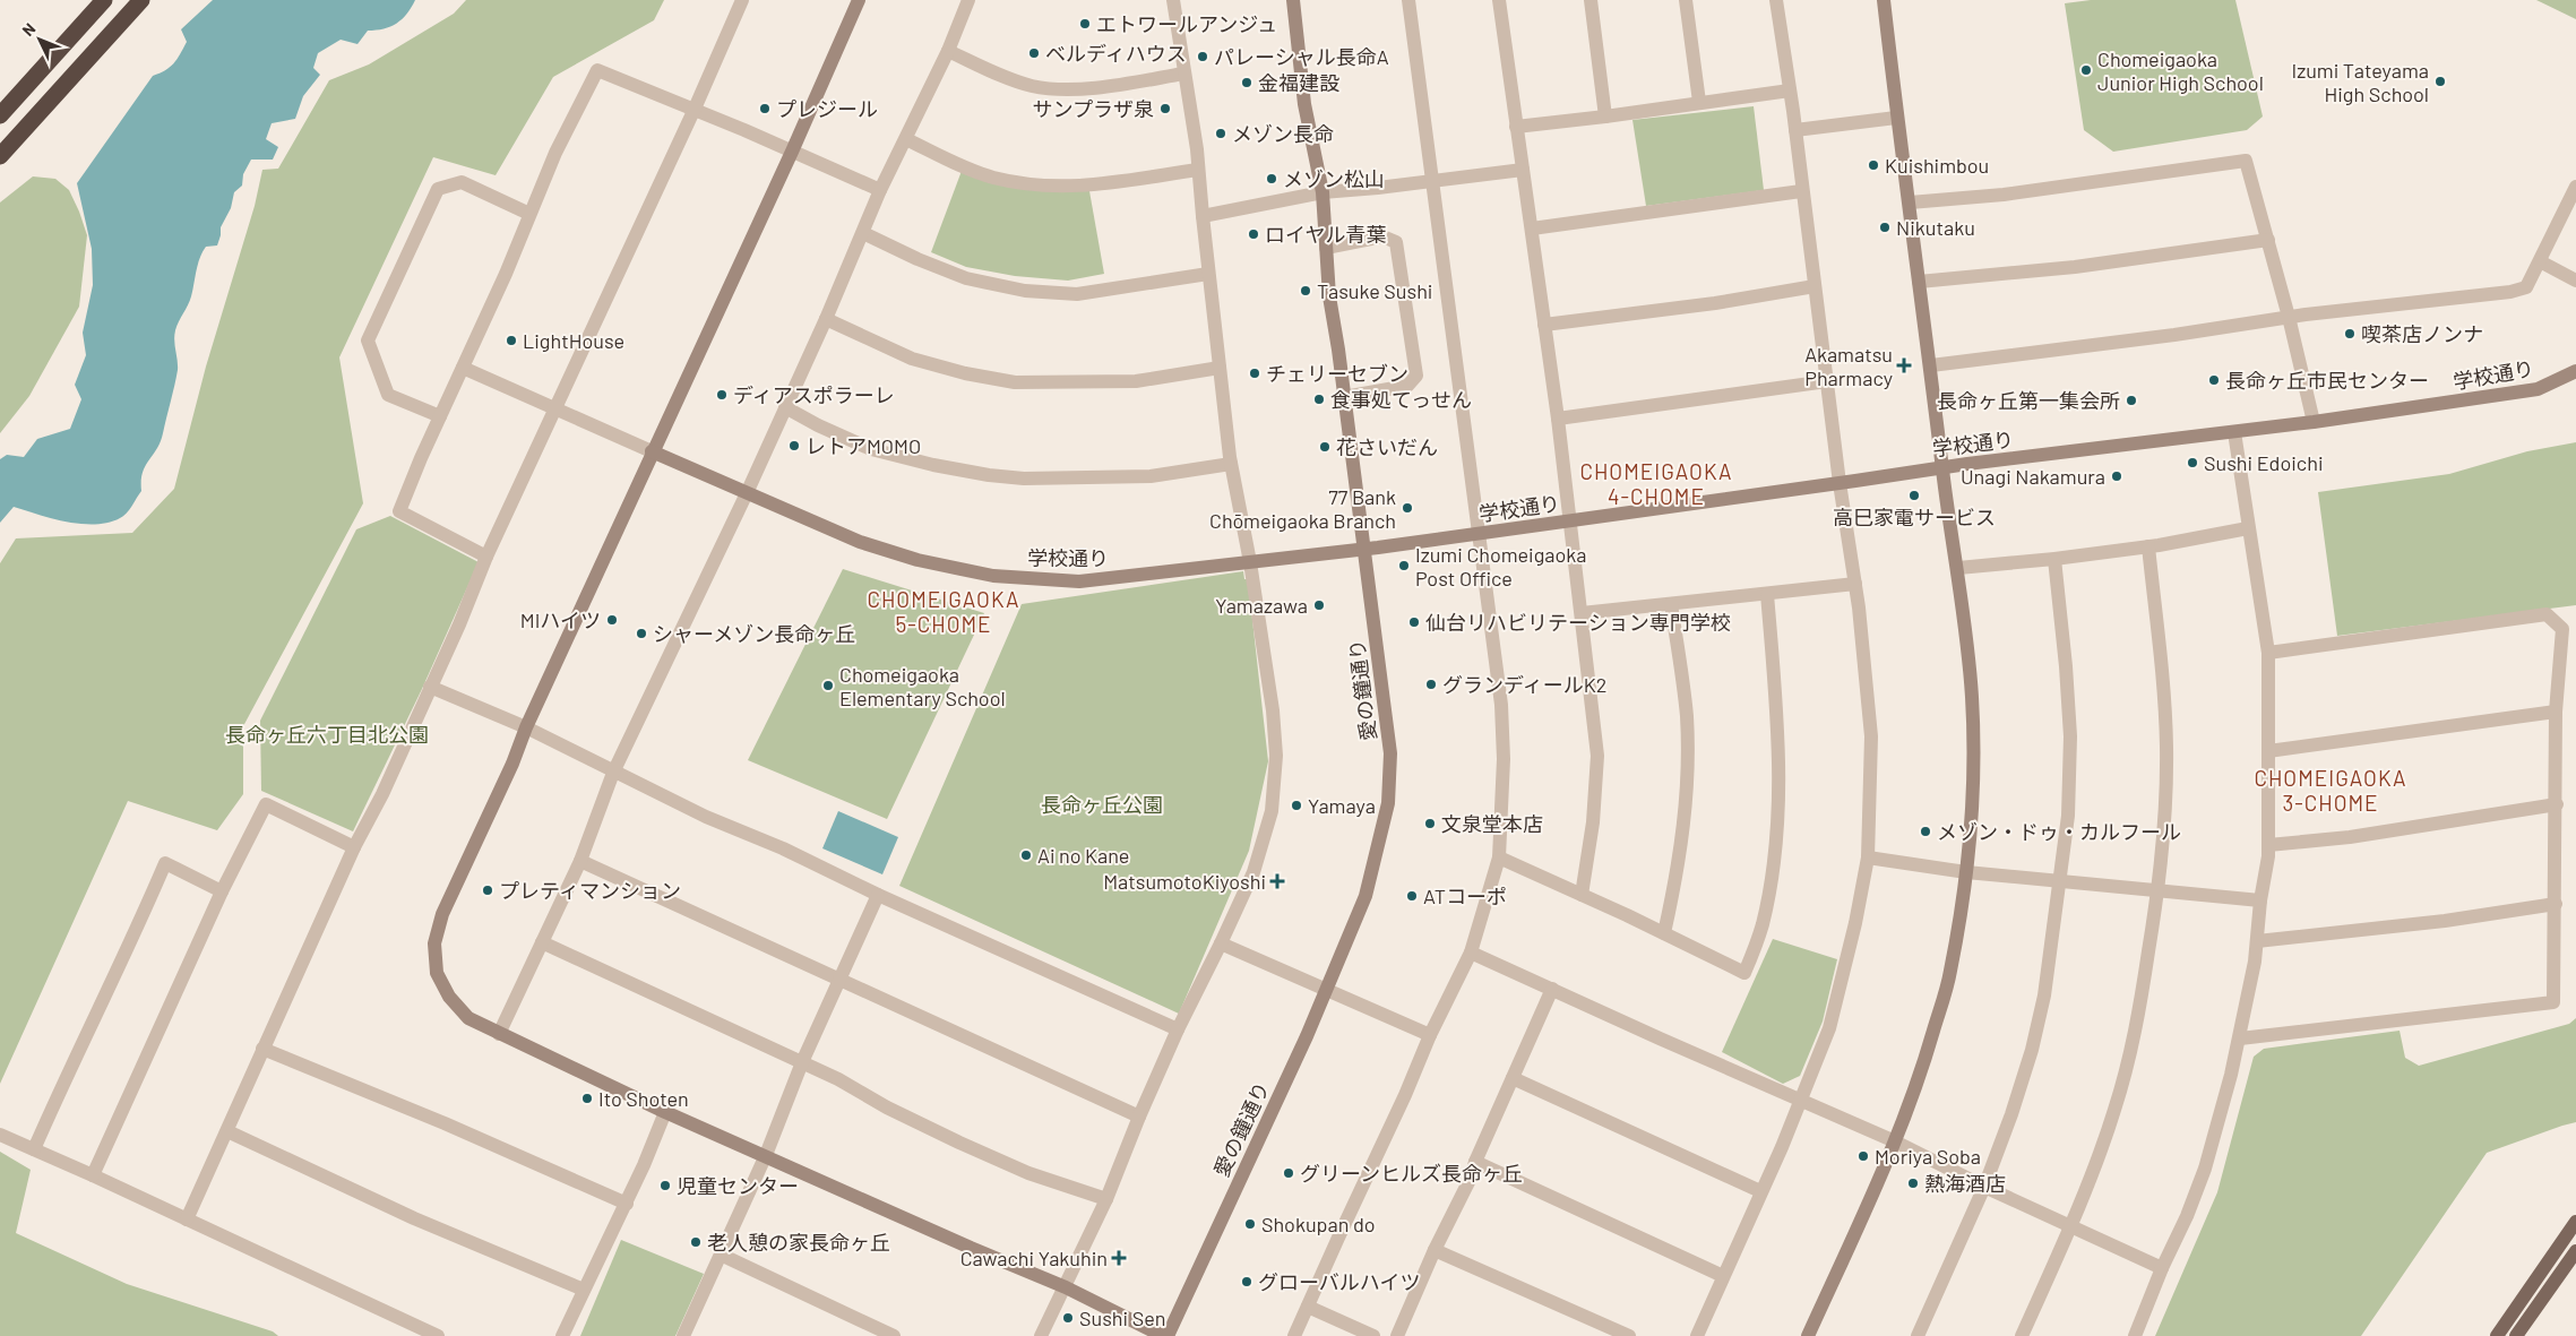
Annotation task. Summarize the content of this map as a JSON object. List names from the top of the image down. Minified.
{"streets":{"street":["学校通り","愛の鐘通り"]},"crossings":[["学校通り","愛の鐘通り"]],"districts":["CHOMEIGAOKA 4-CHOME","CHOMEIGAOKA 5-CHOME","CHOMEIGAOKA 3-CHOME"],"parks":["長命ヶ丘六丁目北公園","長命ヶ丘公園"],"places":{"other":["エトワールアンジュ","ベルディハウス","パレーシャル長命A","Chomeigaoka Junior High School","Izumi Tateyama High School","金福建設","プレジール","サンプラザ泉","メゾン長命","Kuishimbou","メゾン松山","Nikutaku","ロイヤル青葉","Tasuke Sushi","喫茶店ノンナ","LightHouse","チェリーセブン","長命ヶ丘市民センター","ディアスポラーレ","食事処てっせん","長命ヶ丘第一集会所","レトアMOMO","花さいだん","Sushi Edoichi","Unagi Nakamura","高巳家電サービス","77 Bank Chōmeigaoka Branch","Izumi Chomeigaoka Post Office","Yamazawa","MIハイツ","仙台リハビリテーション専門学校","シャーメゾン長命ヶ丘","グランディールK2","Chomeigaoka Elementary School","Yamaya","文泉堂本店","メゾン・ドゥ・カルフール","Ai no Kane","プレティマンション","ATコーポ","Ito Shoten","Moriya Soba","グリーンヒルズ長命ヶ丘","熱海酒店","児童センター","Shokupan do","老人憩の家長命ヶ丘","グローバルハイツ","Sushi Sen"],"health":["Akamatsu Pharmacy","MatsumotoKiyoshi","Cawachi Yakuhin"]},"north":"top left"}
